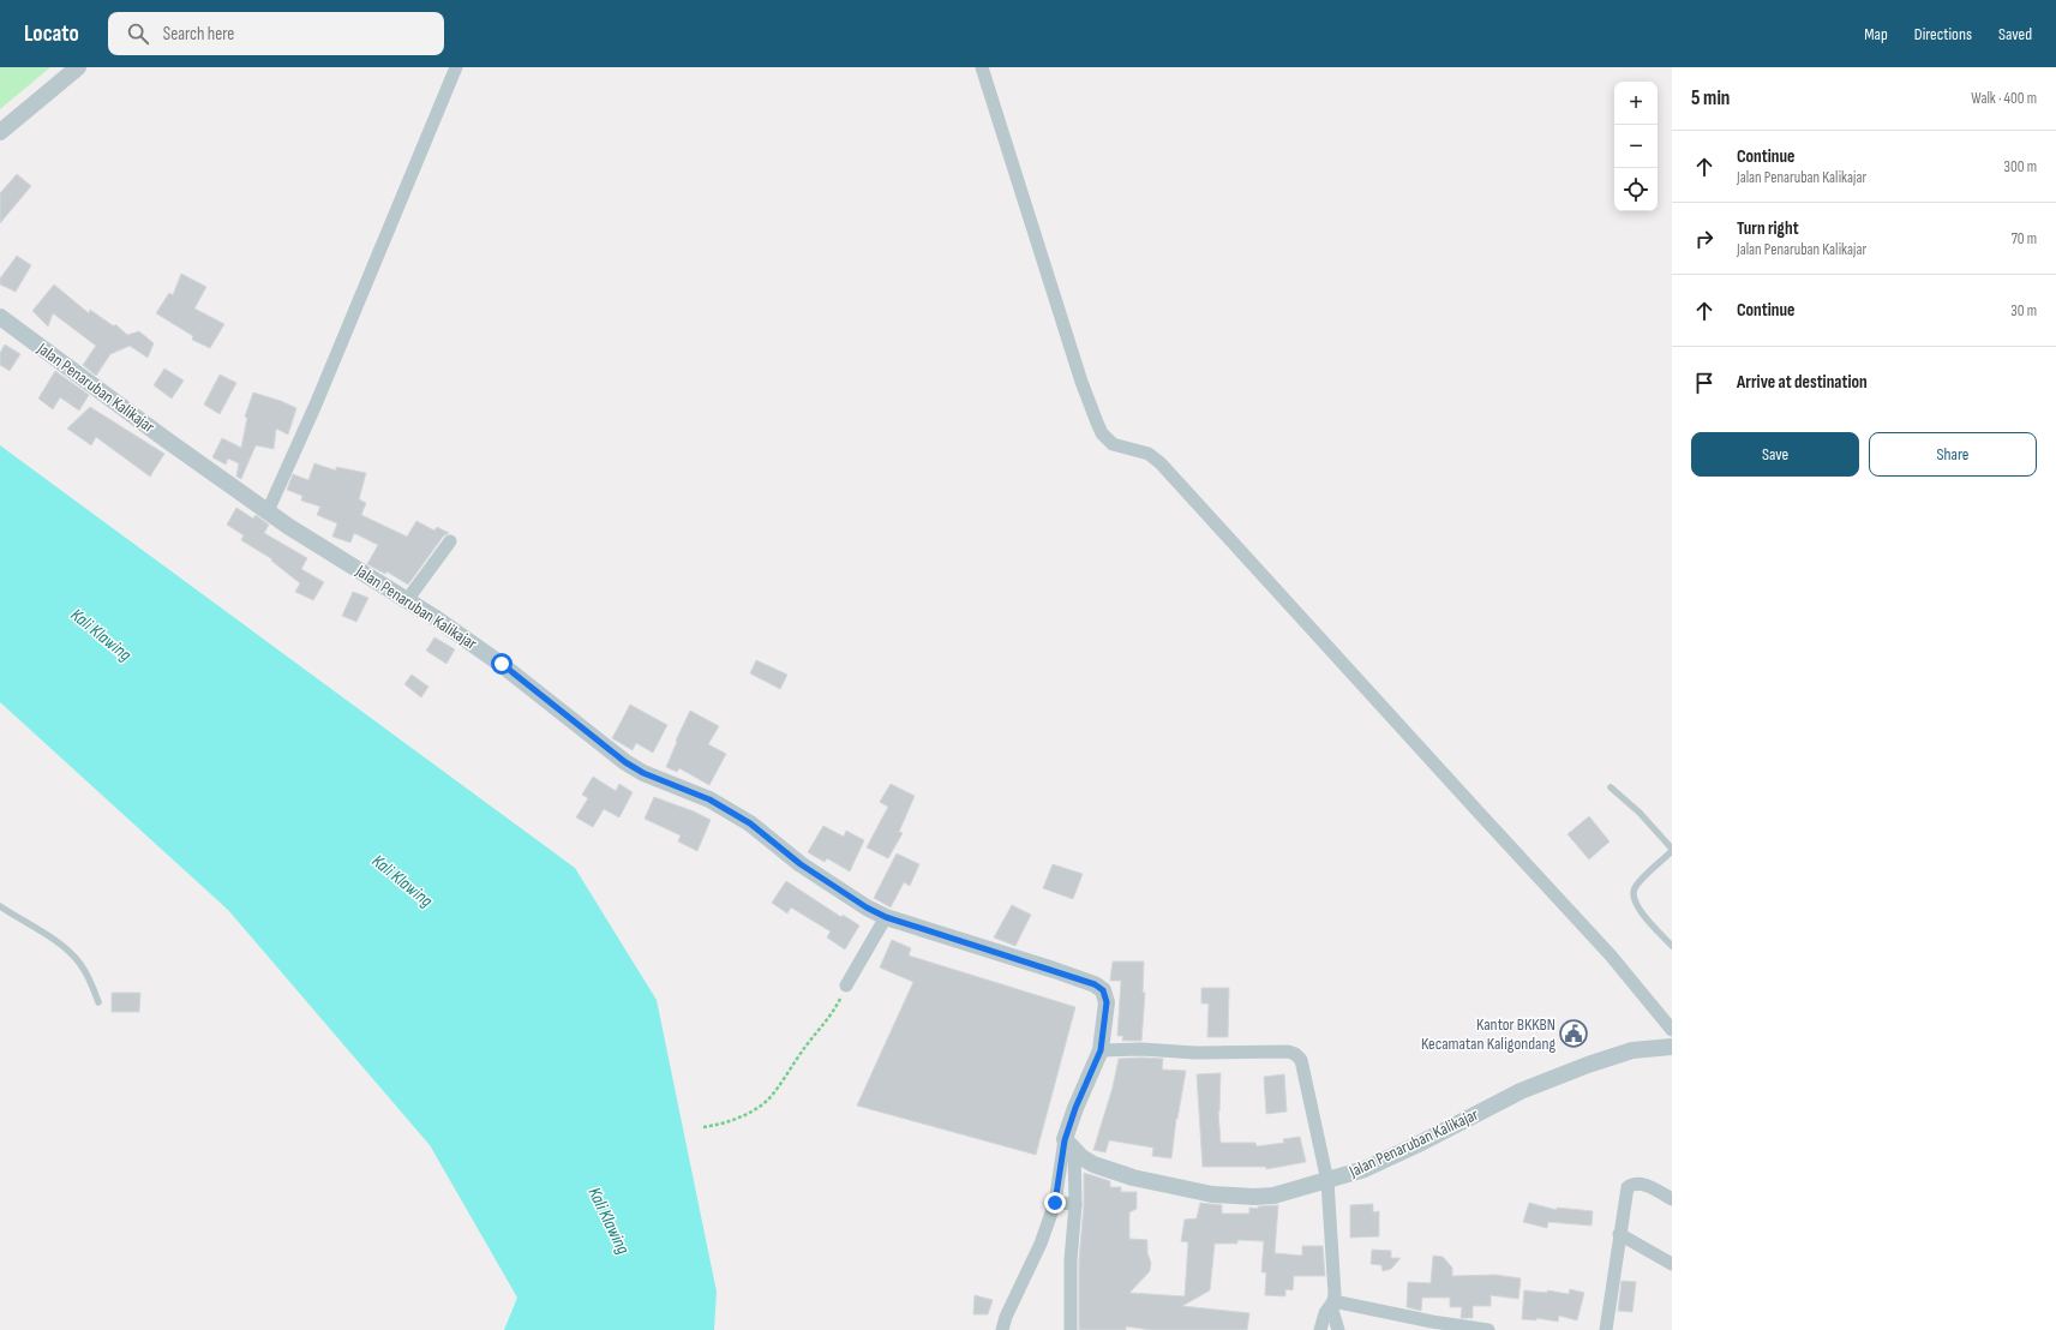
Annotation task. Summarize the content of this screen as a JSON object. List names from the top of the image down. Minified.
{"streets":{"street":["Jalan Penaruban Kalikajar"]},"water":["Kali Klawing"],"places":{"public building":["Kantor BKKBN Kecamatan Kaligondang"]},"page":{"header":"Locato","search":"Search here","nav":["Map","Directions","Saved"],"heading":["5 min","Walk · 400 m"],"map_buttons":["+","−"],"list":[["Continue","Jalan Penaruban Kalikajar","300 m"],["Turn right","Jalan Penaruban Kalikajar","70 m"],["Continue","30 m"],"Arrive at destination"],"buttons":["Save","Share"]}}
